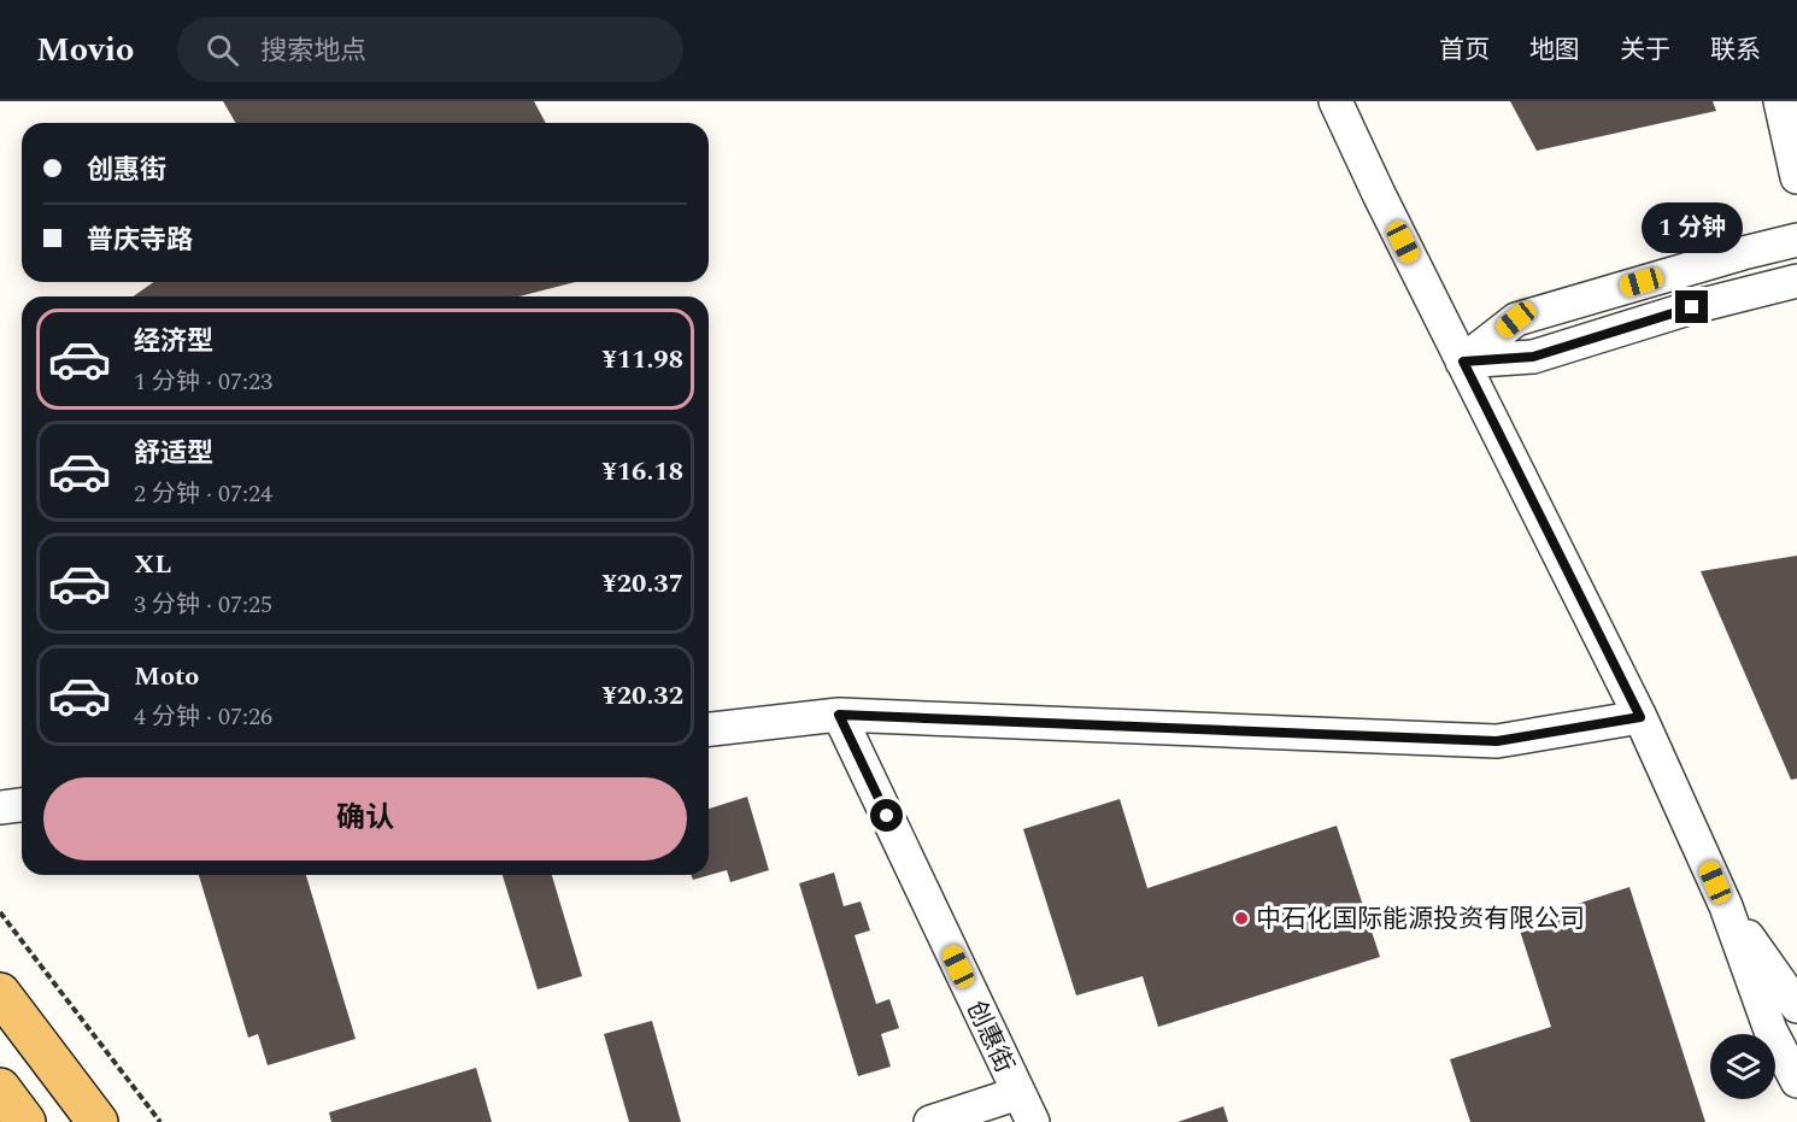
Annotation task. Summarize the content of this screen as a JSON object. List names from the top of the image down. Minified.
{"streets":{"street":["创惠街"]},"places":["中石化国际能源投资有限公司"],"page":{"header":"Movio","search":"搜索地点","nav":["首页","地图","关于","联系"],"banner":["创惠街","普庆寺路"],"bubble":"1 分钟","list":[{"name":"经济型","note":"1 分钟 · 07:23","value":"¥11.98"},{"name":"舒适型","note":"2 分钟 · 07:24","value":"¥16.18"},{"name":"XL","note":"3 分钟 · 07:25","value":"¥20.37"},{"name":"Moto","note":"4 分钟 · 07:26","value":"¥20.32"}],"buttons":"确认"}}
